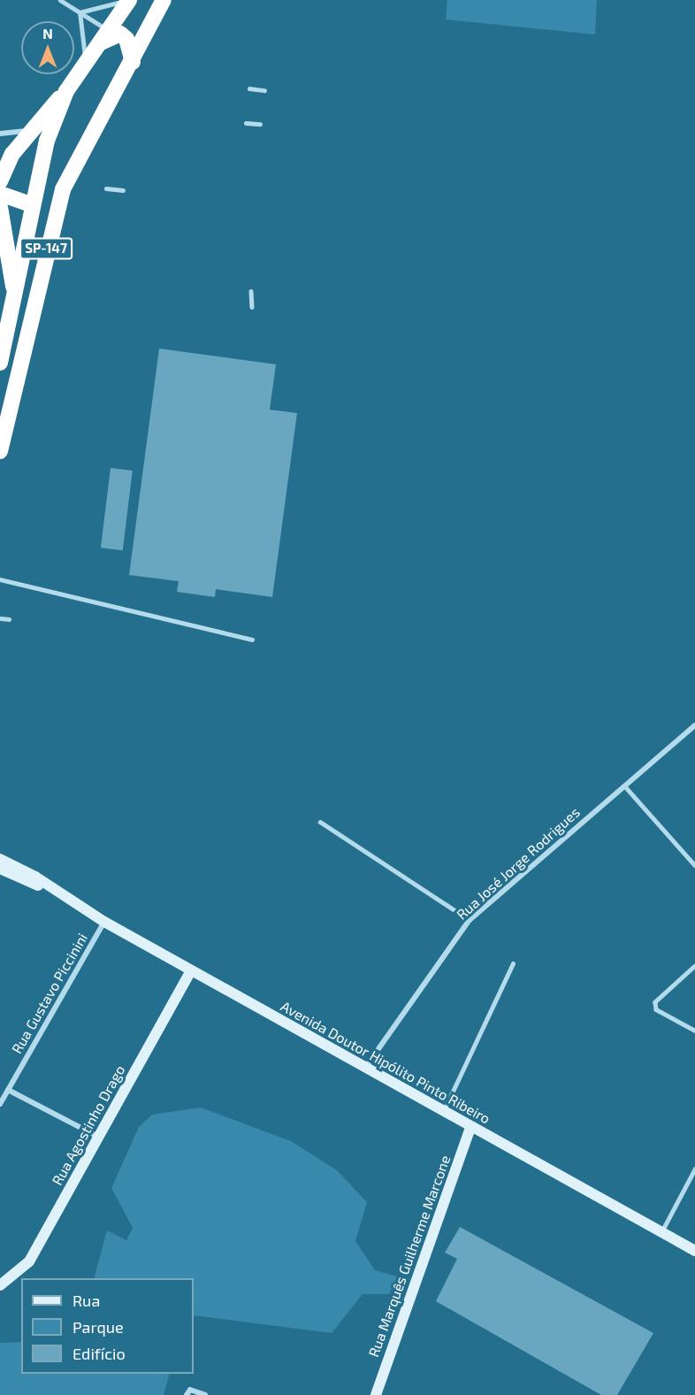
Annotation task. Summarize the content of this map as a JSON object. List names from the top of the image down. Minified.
{"streets":{"highway":["SP-147"],"main road":["Avenida Doutor Hipólito Pinto Ribeiro","Rua Agostinho Drago","Rua Marquês Guilherme Marcone"],"street":["Rua José Jorge Rodrigues","Rua Gustavo Piccinini"]},"crossings":[["Rua José Jorge Rodrigues","Avenida Doutor Hipólito Pinto Ribeiro"],["Rua Gustavo Piccinini","Avenida Doutor Hipólito Pinto Ribeiro"],["Avenida Doutor Hipólito Pinto Ribeiro","Rua Agostinho Drago"],["Avenida Doutor Hipólito Pinto Ribeiro","Rua Marquês Guilherme Marcone"]],"legend":["Rua","Parque","Edifício"],"north":"top"}
